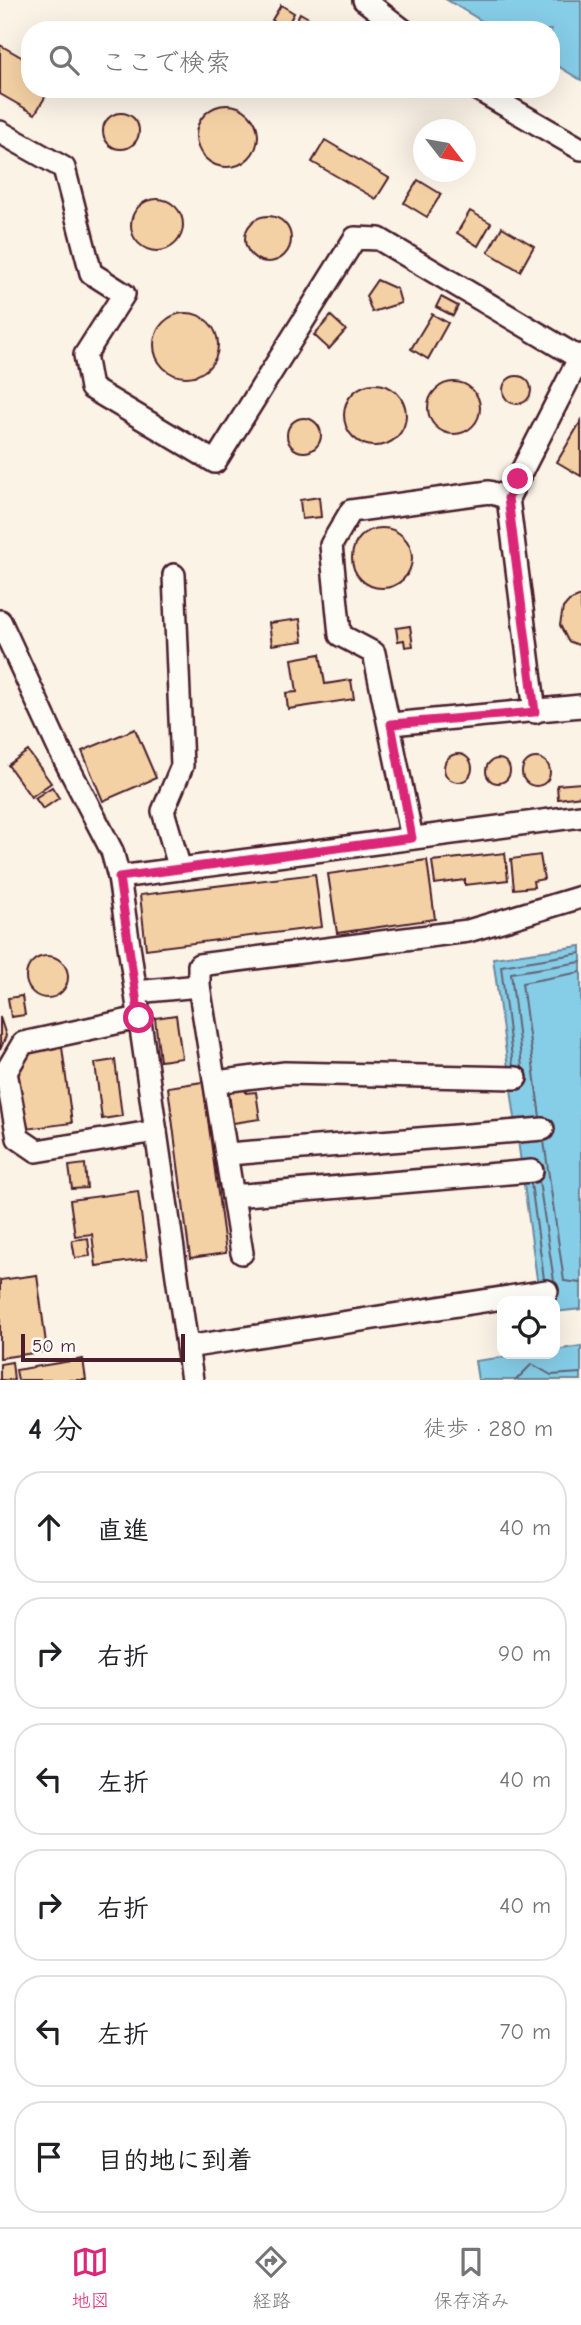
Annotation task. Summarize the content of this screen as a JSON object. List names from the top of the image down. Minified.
{"scale_bar":"50 m","north":"bottom right","page":{"search":"ここで検索","scale":"50 m","heading":["4 分","徒歩 · 280 m"],"list":[["直進","40 m"],["右折","90 m"],["左折","40 m"],["右折","40 m"],["左折","70 m"],"目的地に到着"],"nav":["地図","経路","保存済み"]}}
